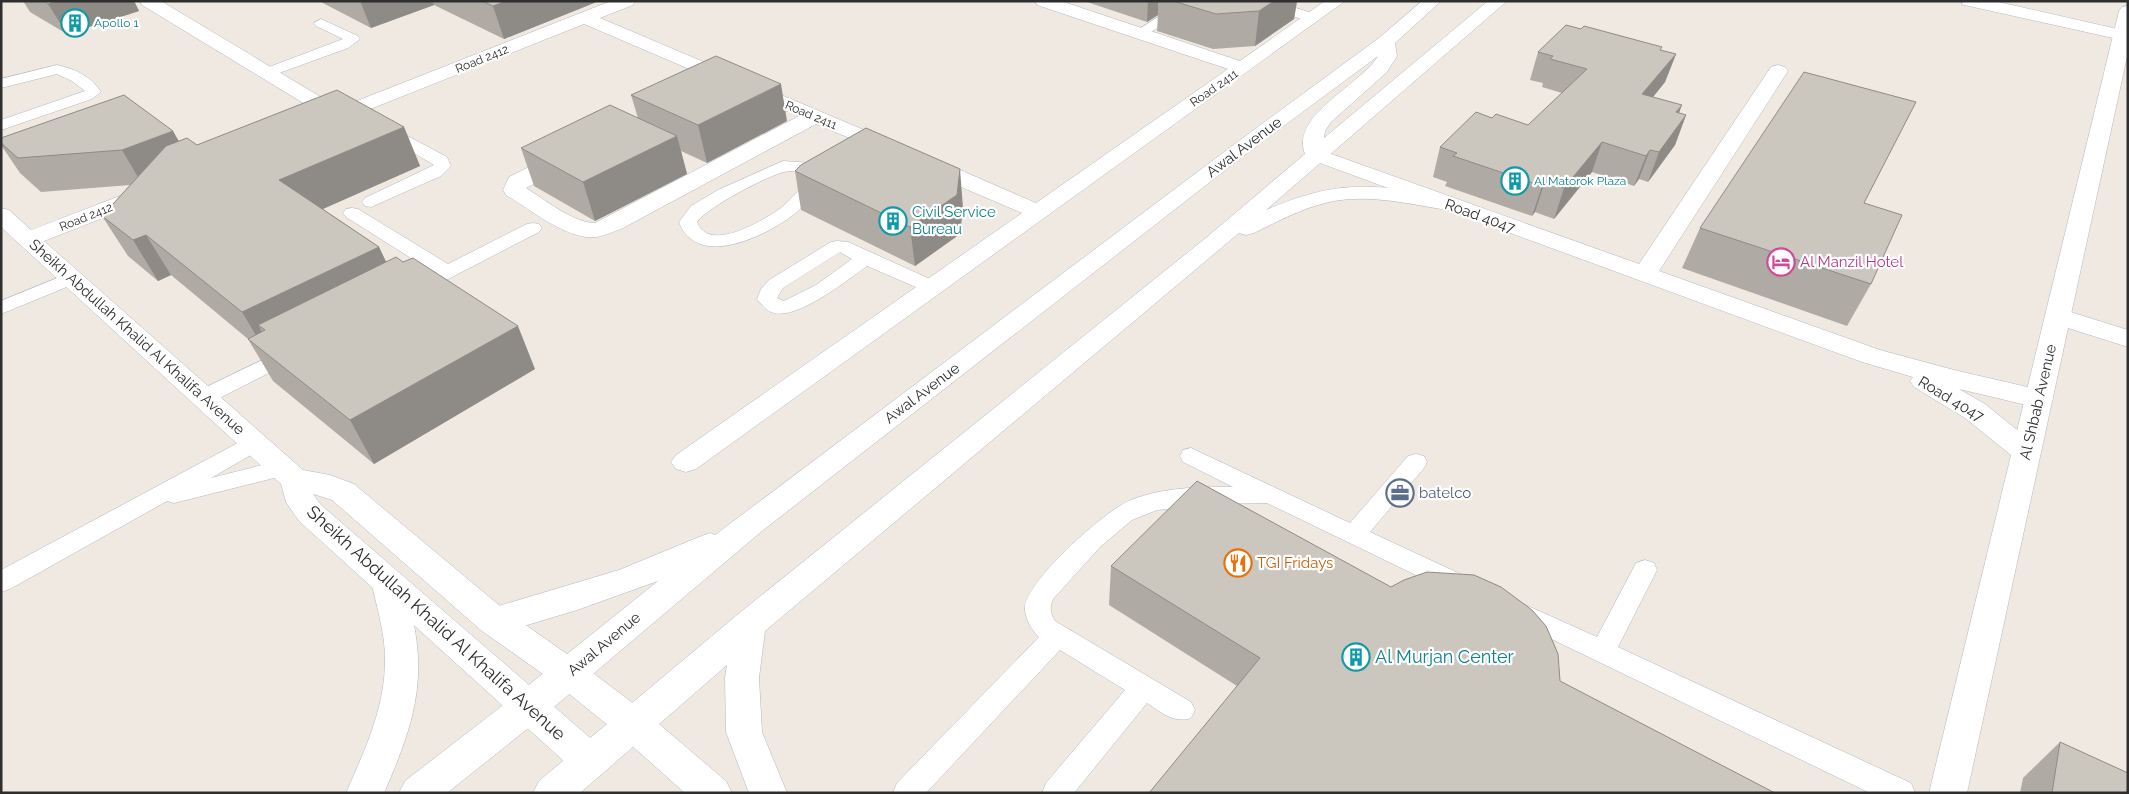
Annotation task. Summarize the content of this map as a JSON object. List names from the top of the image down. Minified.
{"streets":{"street":["Road 2412","Road 2411","Awal Avenue","Road 4047","Sheikh Abdullah Khalid Al Khalifa Avenue","Al Shbab Avenue"]},"crossings":[["Road 2412","Road 2411"],["Road 2412","Sheikh Abdullah Khalid Al Khalifa Avenue"],["Awal Avenue","Sheikh Abdullah Khalid Al Khalifa Avenue"],["Road 4047","Al Shbab Avenue"]],"places":{"building":["Apollo 1","Al Matorok Plaza","Civil Service Bureau","Al Murjan Center"],"hotel":["Al Manzil Hotel"],"office":["batelco"],"restaurant":["TGI Fridays"]}}
